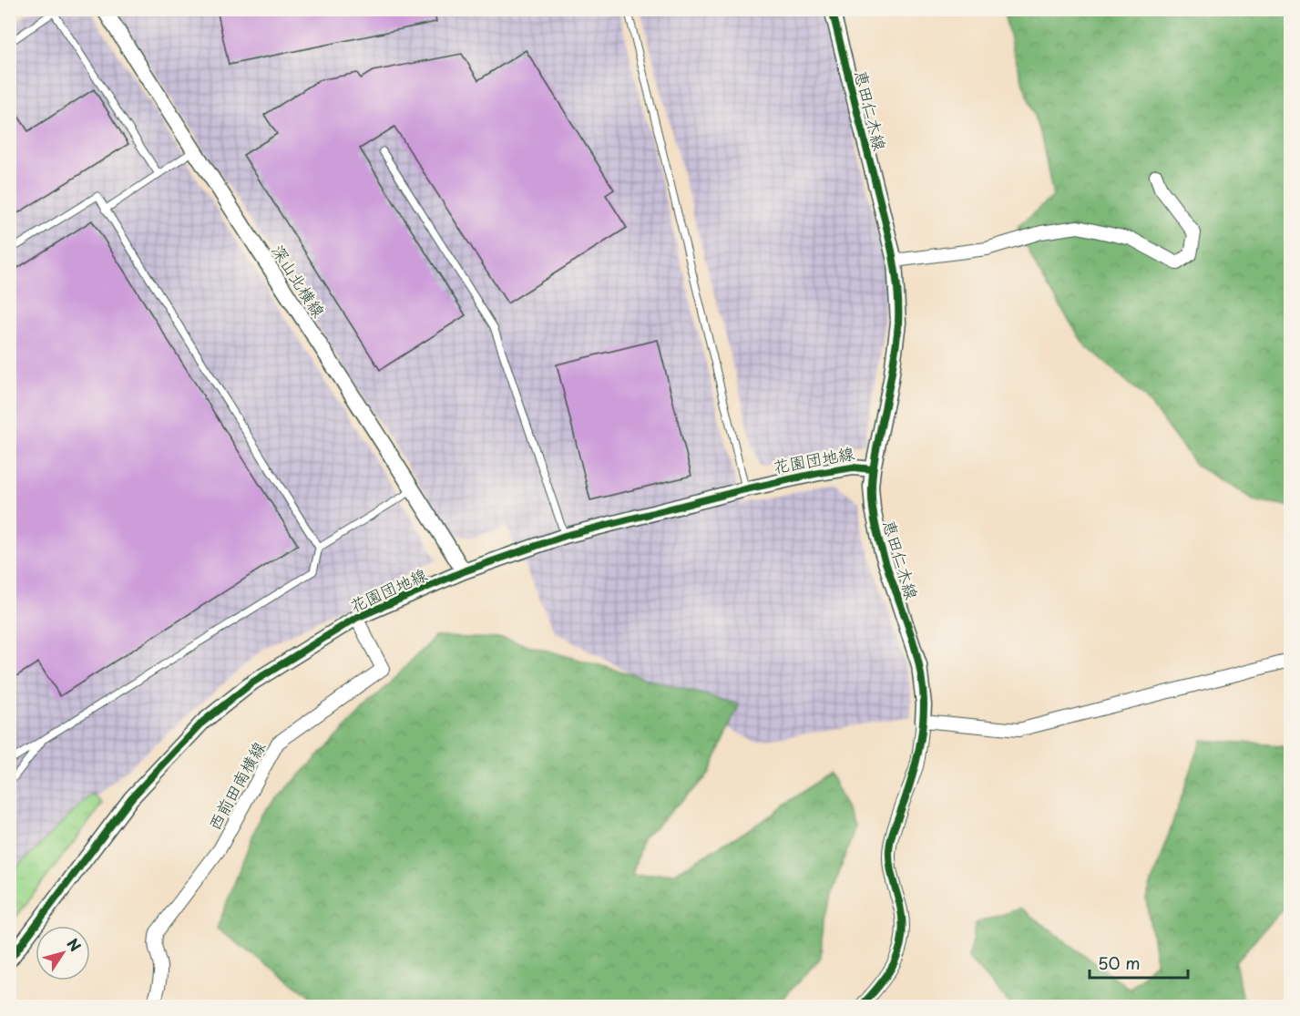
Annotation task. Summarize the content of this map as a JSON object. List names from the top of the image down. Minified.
{"streets":{"street":["恵田仁木線","深山北横線","花園団地線","西前田南横線"]},"crossings":[["恵田仁木線","花園団地線"],["深山北横線","花園団地線"],["花園団地線","西前田南横線"]],"scale_bar":"50 m","north":"top right"}
